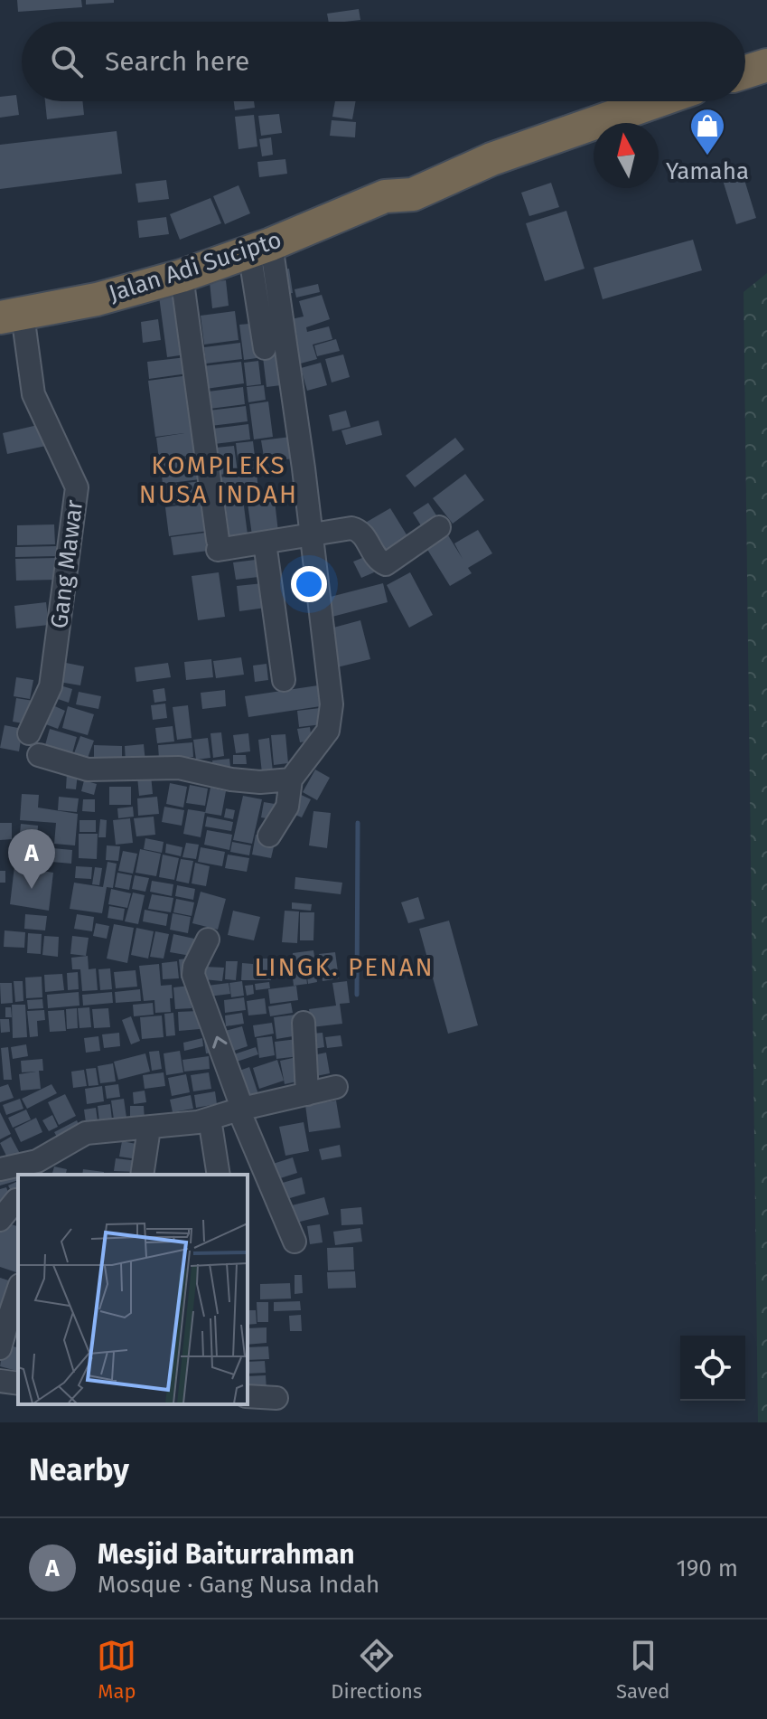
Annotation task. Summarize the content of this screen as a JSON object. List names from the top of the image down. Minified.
{"streets":{"highway":["Jalan Adi Sucipto"],"street":["Gang Mawar"]},"crossings":[["Jalan Adi Sucipto","Gang Mawar"]],"districts":["KOMPLEKS NUSA INDAH","LINGK. PENAN"],"places":{"shop":["Yamaha"]},"north":"top","page":{"search":"Search here","pins":"A","heading":"Nearby","list":[{"mark":"A","name":"Mesjid Baiturrahman","note":"Mosque · Gang Nusa Indah","value":"190 m"}],"nav":["Map","Directions","Saved"]}}
